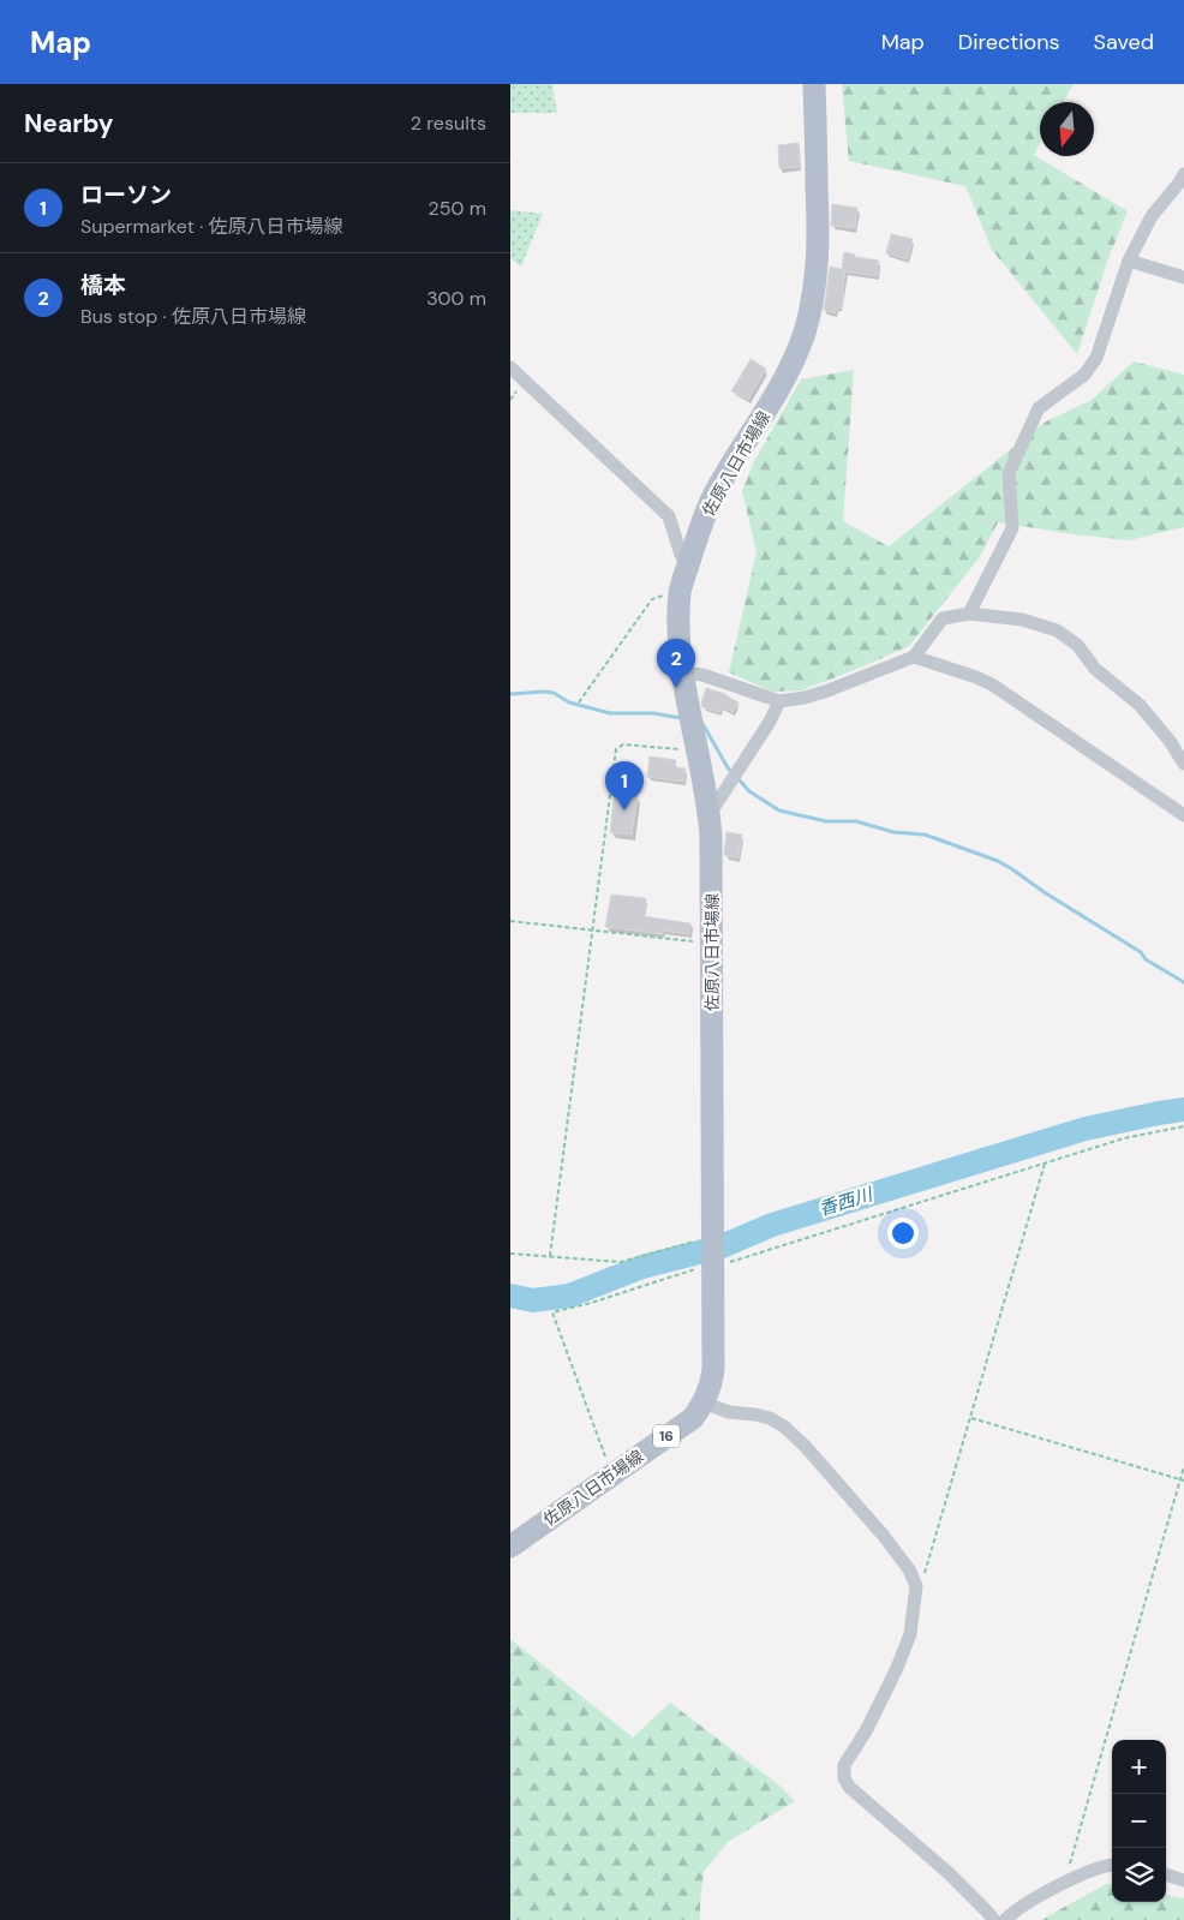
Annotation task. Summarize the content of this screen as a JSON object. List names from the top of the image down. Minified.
{"streets":{"main road":["佐原八日市場線","16"]},"water":["香西川"],"north":"bottom","page":{"header":"Map","nav":["Map","Directions","Saved"],"heading":["Nearby","2 results"],"list":[{"mark":"1","name":"ローソン","note":"Supermarket · 佐原八日市場線","value":"250 m"},{"mark":"2","name":"橋本","note":"Bus stop · 佐原八日市場線","value":"300 m"}],"pins":["2","1"],"map_buttons":["+","−"]}}
